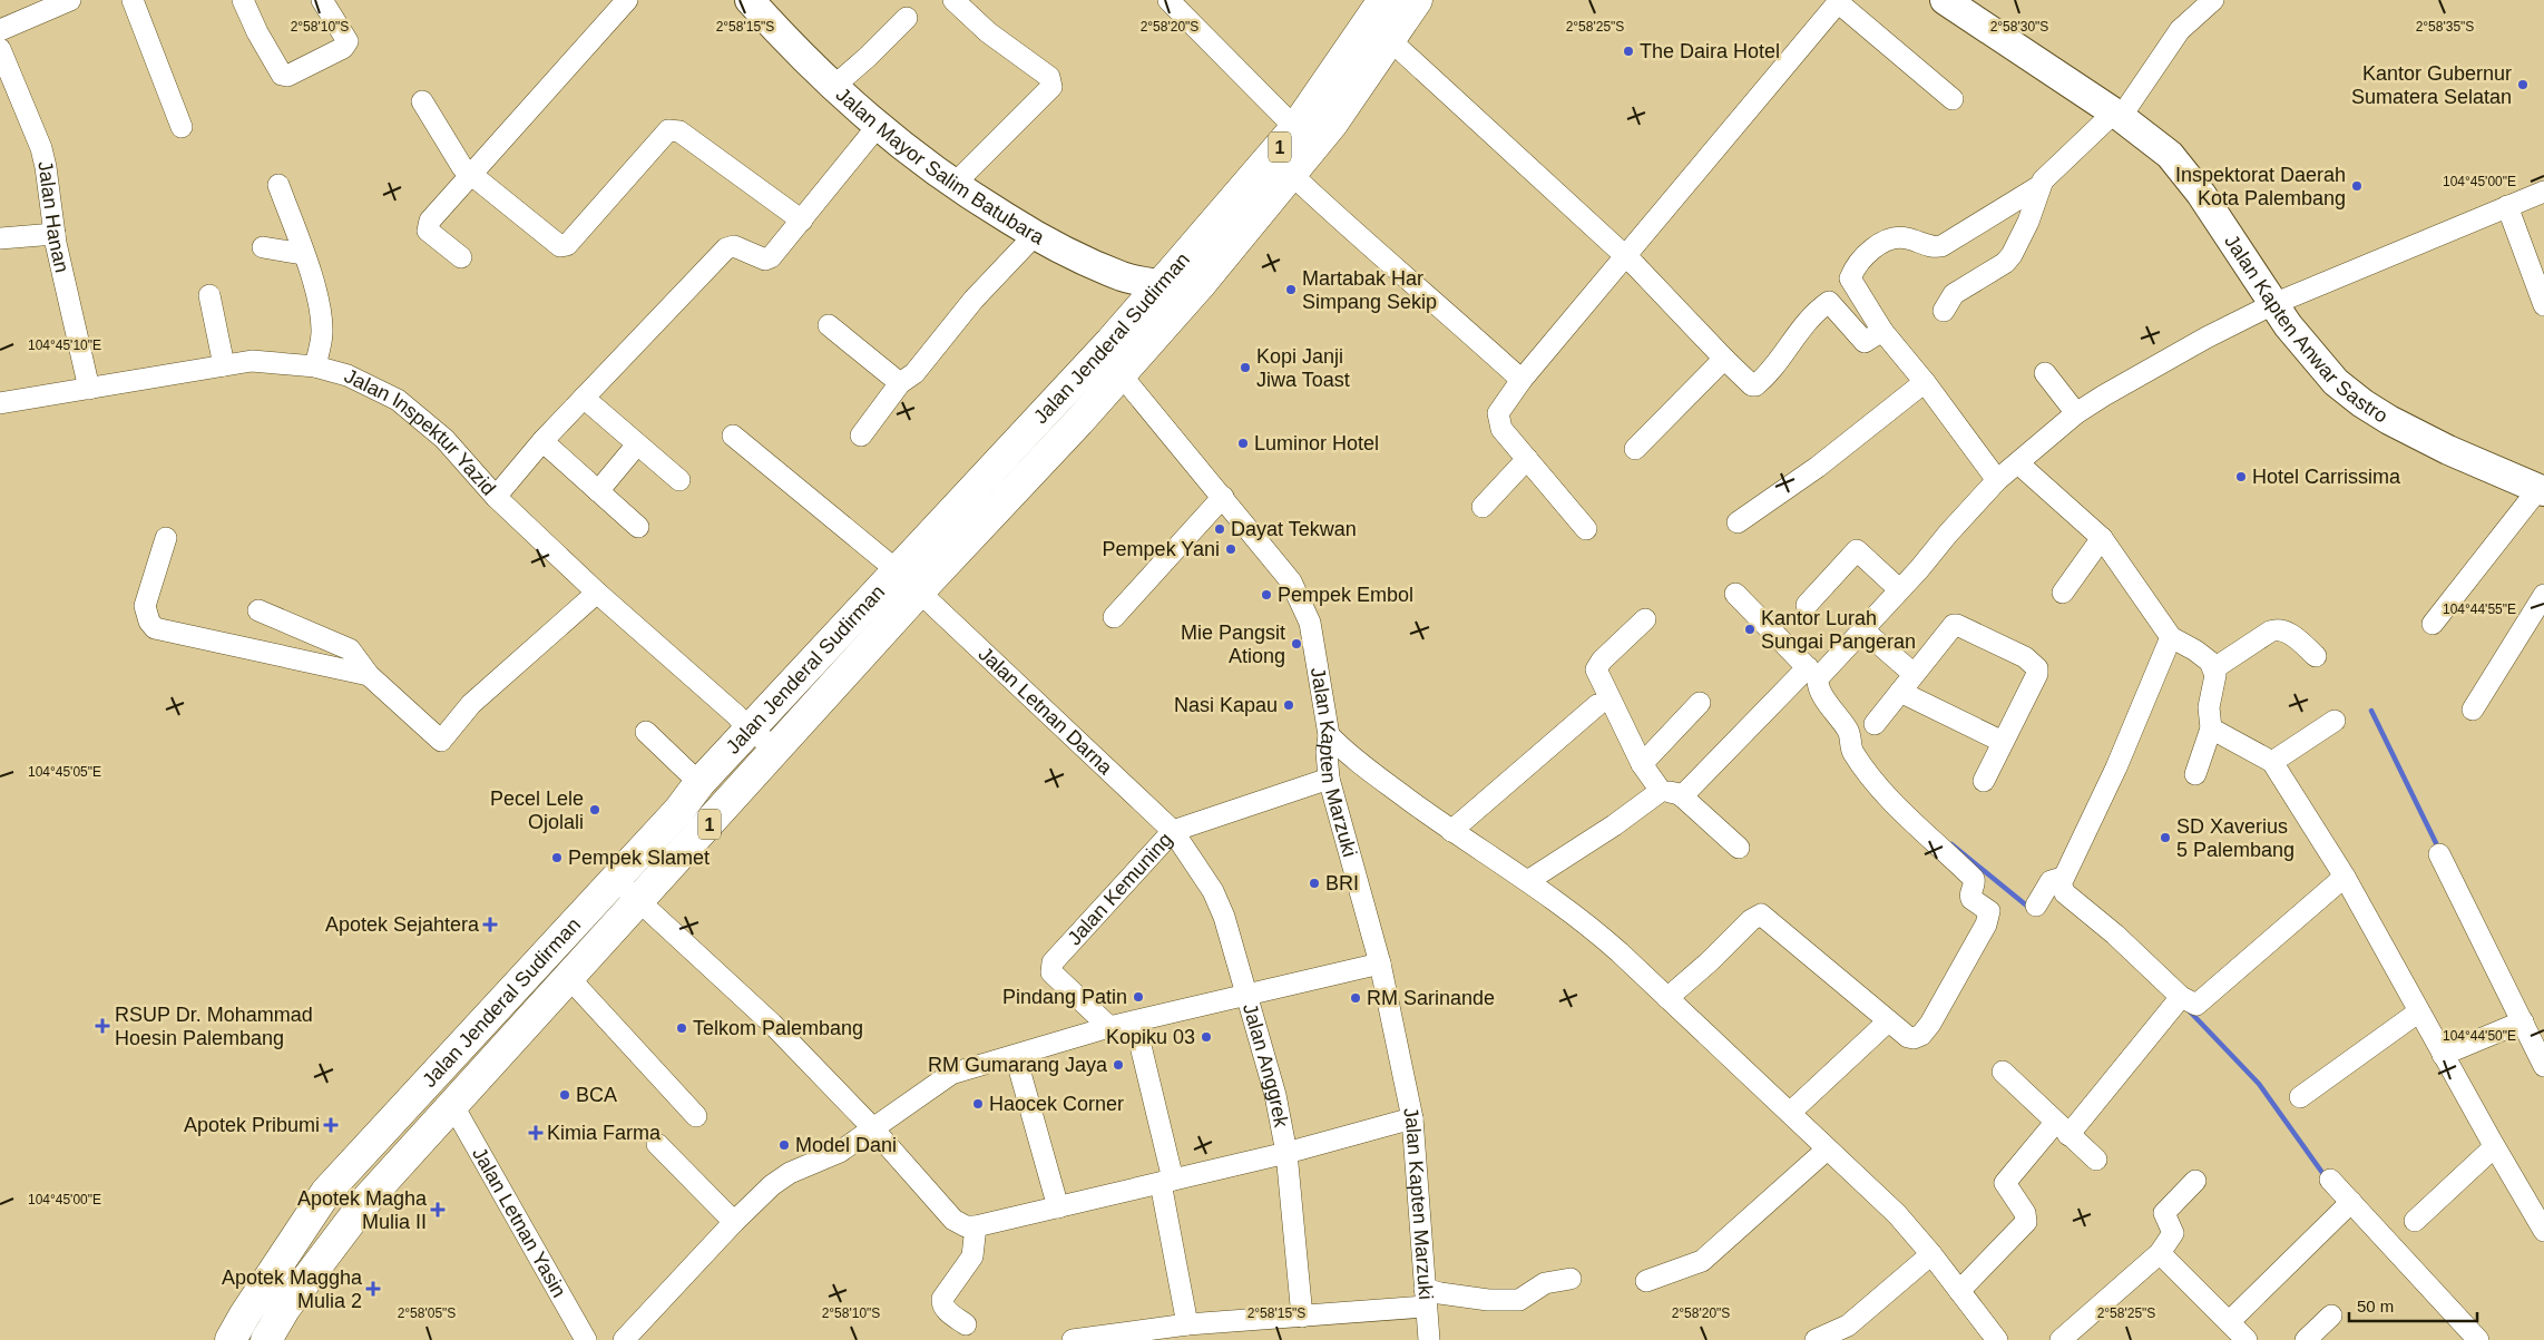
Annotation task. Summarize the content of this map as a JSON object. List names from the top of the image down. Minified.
{"streets":{"highway":["1","Jalan Jenderal Sudirman"],"street":["Jalan Mayor Salim Batubara","Jalan Hanan","Jalan Kapten Anwar Sastro","Jalan Inspektur Yazid","Jalan Letnan Darna","Jalan Kapten Marzuki","Jalan Kemuning","Jalan Anggrek","Jalan Letnan Yasin"]},"crossings":[["Jalan Mayor Salim Batubara","Jalan Jenderal Sudirman"],["Jalan Hanan","Jalan Inspektur Yazid"],["Jalan Jenderal Sudirman","Jalan Inspektur Yazid"],["Jalan Jenderal Sudirman","Jalan Letnan Darna"],["Jalan Jenderal Sudirman","Jalan Kapten Marzuki"],["Jalan Jenderal Sudirman","Jalan Letnan Yasin"],["Jalan Letnan Darna","Jalan Kemuning"],["Jalan Letnan Darna","Jalan Anggrek"],["Jalan Kapten Marzuki","Jalan Kemuning"],["Jalan Kemuning","Jalan Anggrek"]],"places":{"other":["The Daira Hotel","Kantor Gubernur Sumatera Selatan","Inspektorat Daerah Kota Palembang","Martabak Har Simpang Sekip","Kopi Janji Jiwa Toast","Luminor Hotel","Hotel Carrissima","Dayat Tekwan","Pempek Yani","Pempek Embol","Kantor Lurah Sungai Pangeran","Mie Pangsit Ationg","Nasi Kapau","Pecel Lele Ojolali","SD Xaverius 5 Palembang","Pempek Slamet","BRI","Pindang Patin","RM Sarinande","Telkom Palembang","Kopiku 03","RM Gumarang Jaya","BCA","Haocek Corner","Model Dani"],"health":["Apotek Sejahtera","RSUP Dr. Mohammad Hoesin Palembang","Apotek Pribumi","Kimia Farma","Apotek Magha Mulia II","Apotek Maggha Mulia 2"]},"scale_bar":"50 m","coordinates":["2°58'10\"S","2°58'15\"S","2°58'20\"S","2°58'25\"S","2°58'30\"S","2°58'35\"S","104°45'00\"E","104°45'10\"E","104°44'55\"E","104°45'05\"E","104°44'50\"E","2°58'05\"S"]}
